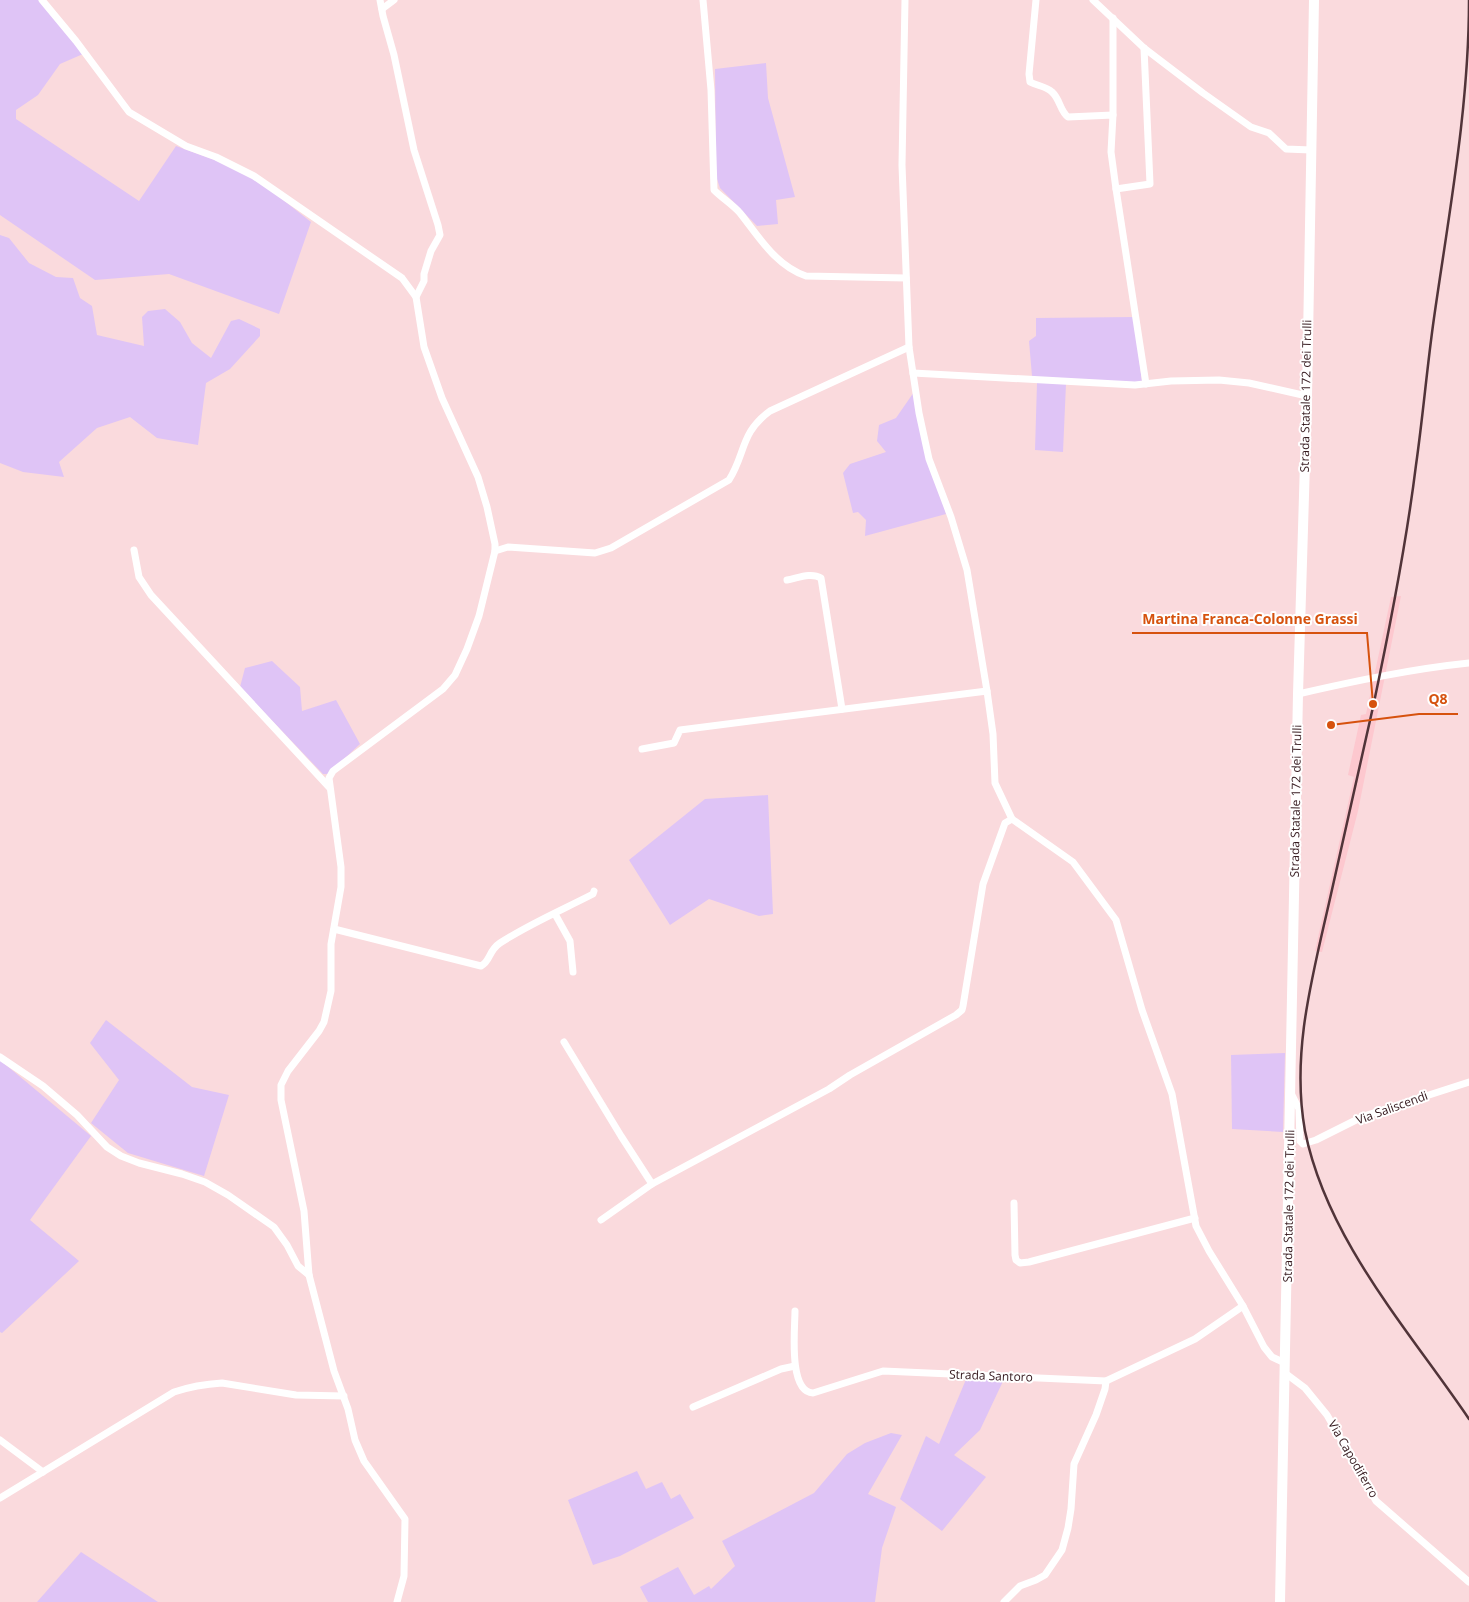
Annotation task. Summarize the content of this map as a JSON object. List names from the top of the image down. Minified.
{"streets":{"main road":["Strada Statale 172 dei Trulli"],"street":["Via Saliscendi","Strada Santoro","Via Capodiferro"]},"crossings":[["Strada Statale 172 dei Trulli","Via Saliscendi"],["Strada Statale 172 dei Trulli","Via Capodiferro"],["Strada Santoro","Via Capodiferro"]],"places":["Martina Franca-Colonne Grassi","Q8"]}
